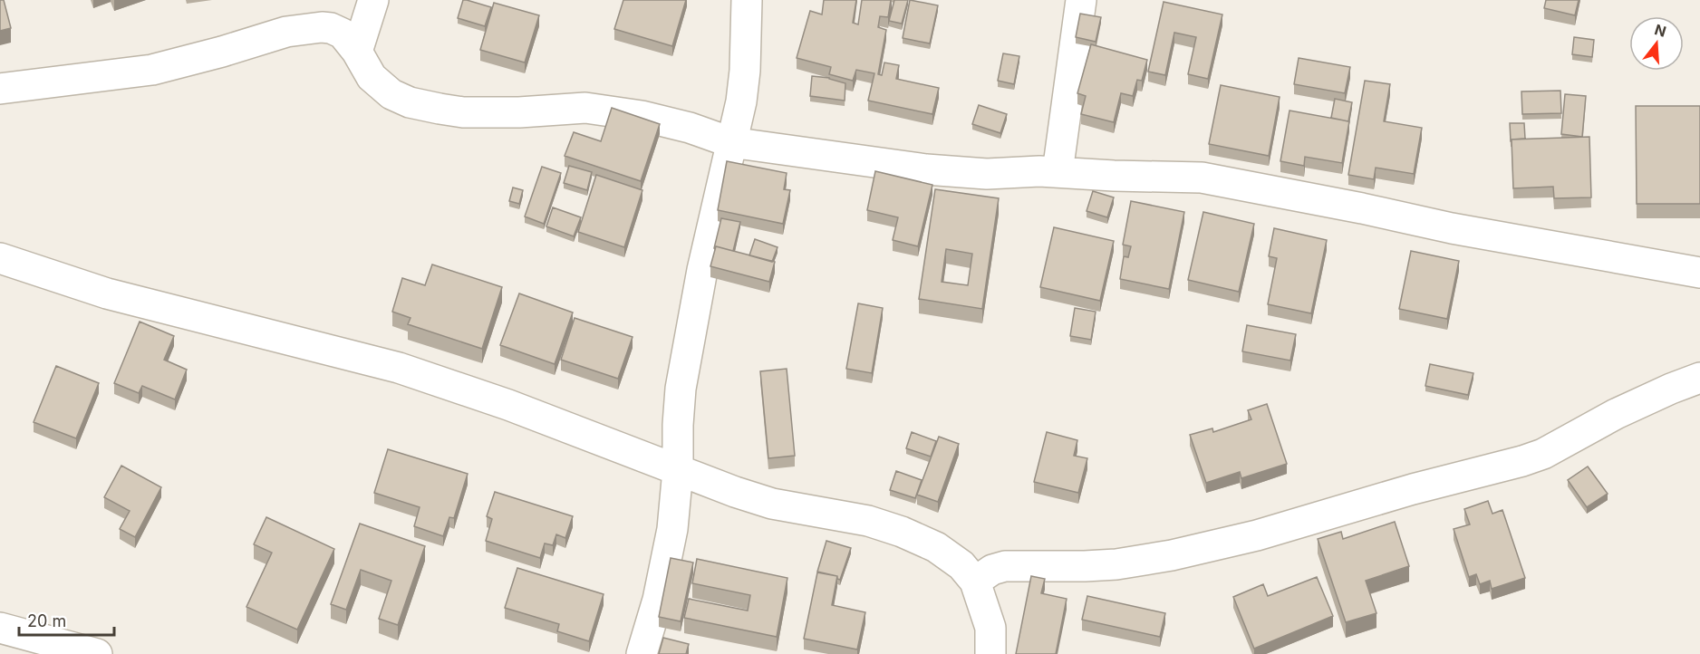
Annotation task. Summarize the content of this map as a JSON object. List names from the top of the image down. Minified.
{"scale_bar":"20 m","north":"top"}
